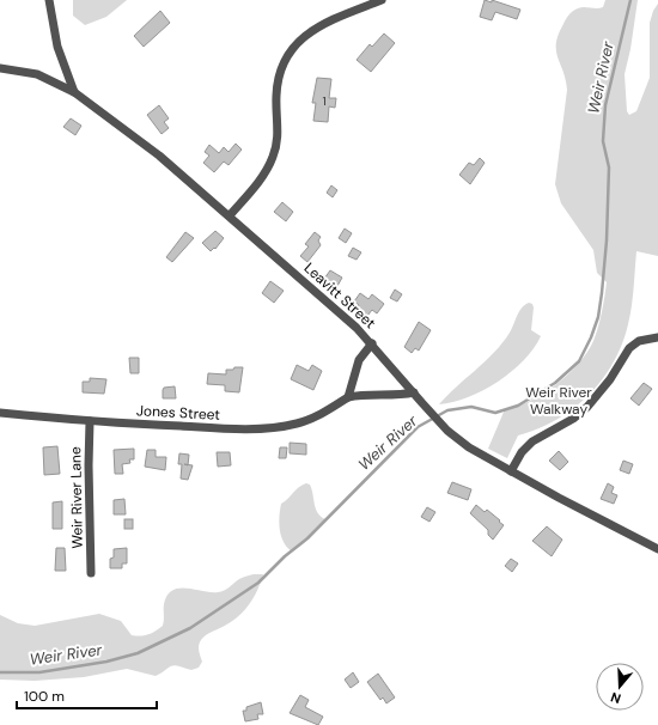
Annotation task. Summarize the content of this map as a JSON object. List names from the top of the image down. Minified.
{"streets":{"street":["Leavitt Street","Jones Street","Weir River Lane"]},"crossings":[["Leavitt Street","Jones Street"],["Jones Street","Weir River Lane"]],"water":["Weir River"],"parks":["Weir River Walkway"],"house_numbers":["1"],"scale_bar":"100 m","north":"bottom"}
